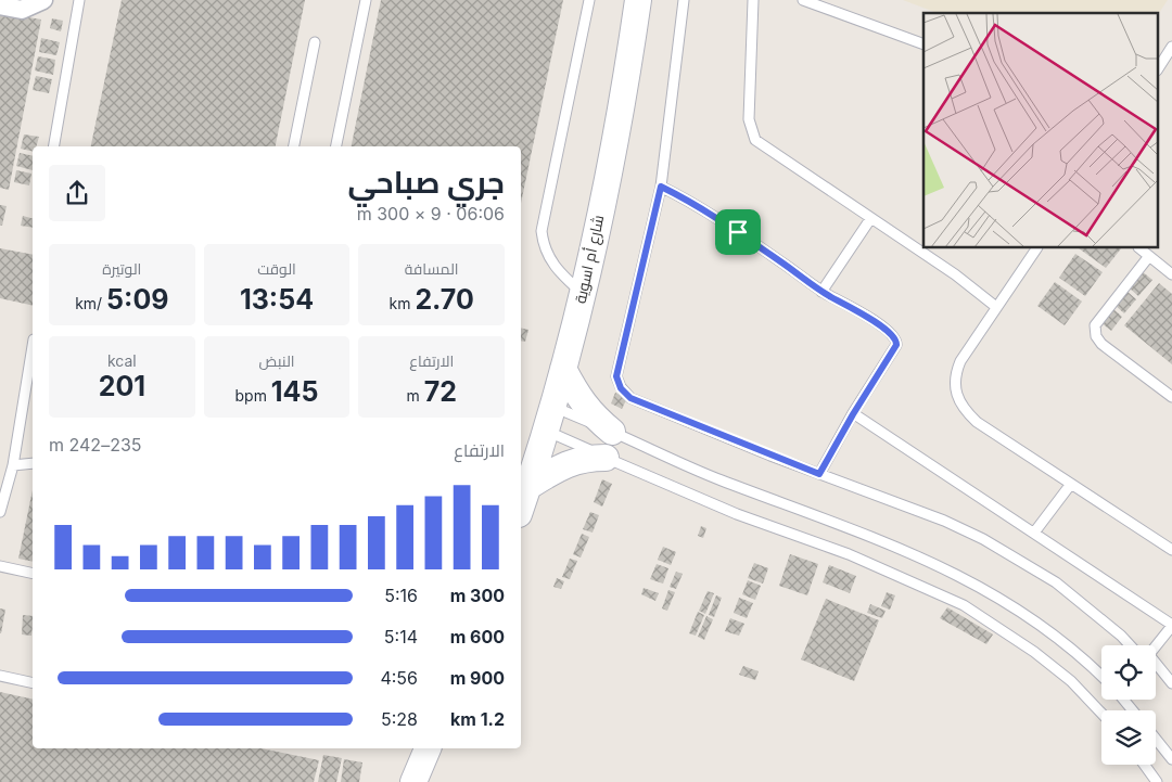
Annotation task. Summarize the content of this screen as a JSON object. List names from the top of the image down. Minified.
{"streets":{"street":["شارع أم اسوية"]},"page":{"heading":["جري صباحي","06:06 · 9 × 300 m"],"stats":[["المسافة","2.70 km"],["الوقت","13:54"],["الوتيرة","5:09 /km"],["الارتفاع","72 m"],["النبض","145 bpm"],["kcal","201"]],"chart":["الارتفاع","235–242 m"],"list":[{"name":"300 m","note":"5:16"},{"name":"600 m","note":"5:14"},{"name":"900 m","note":"4:56"},{"name":"1.2 km","note":"5:28"}]}}
